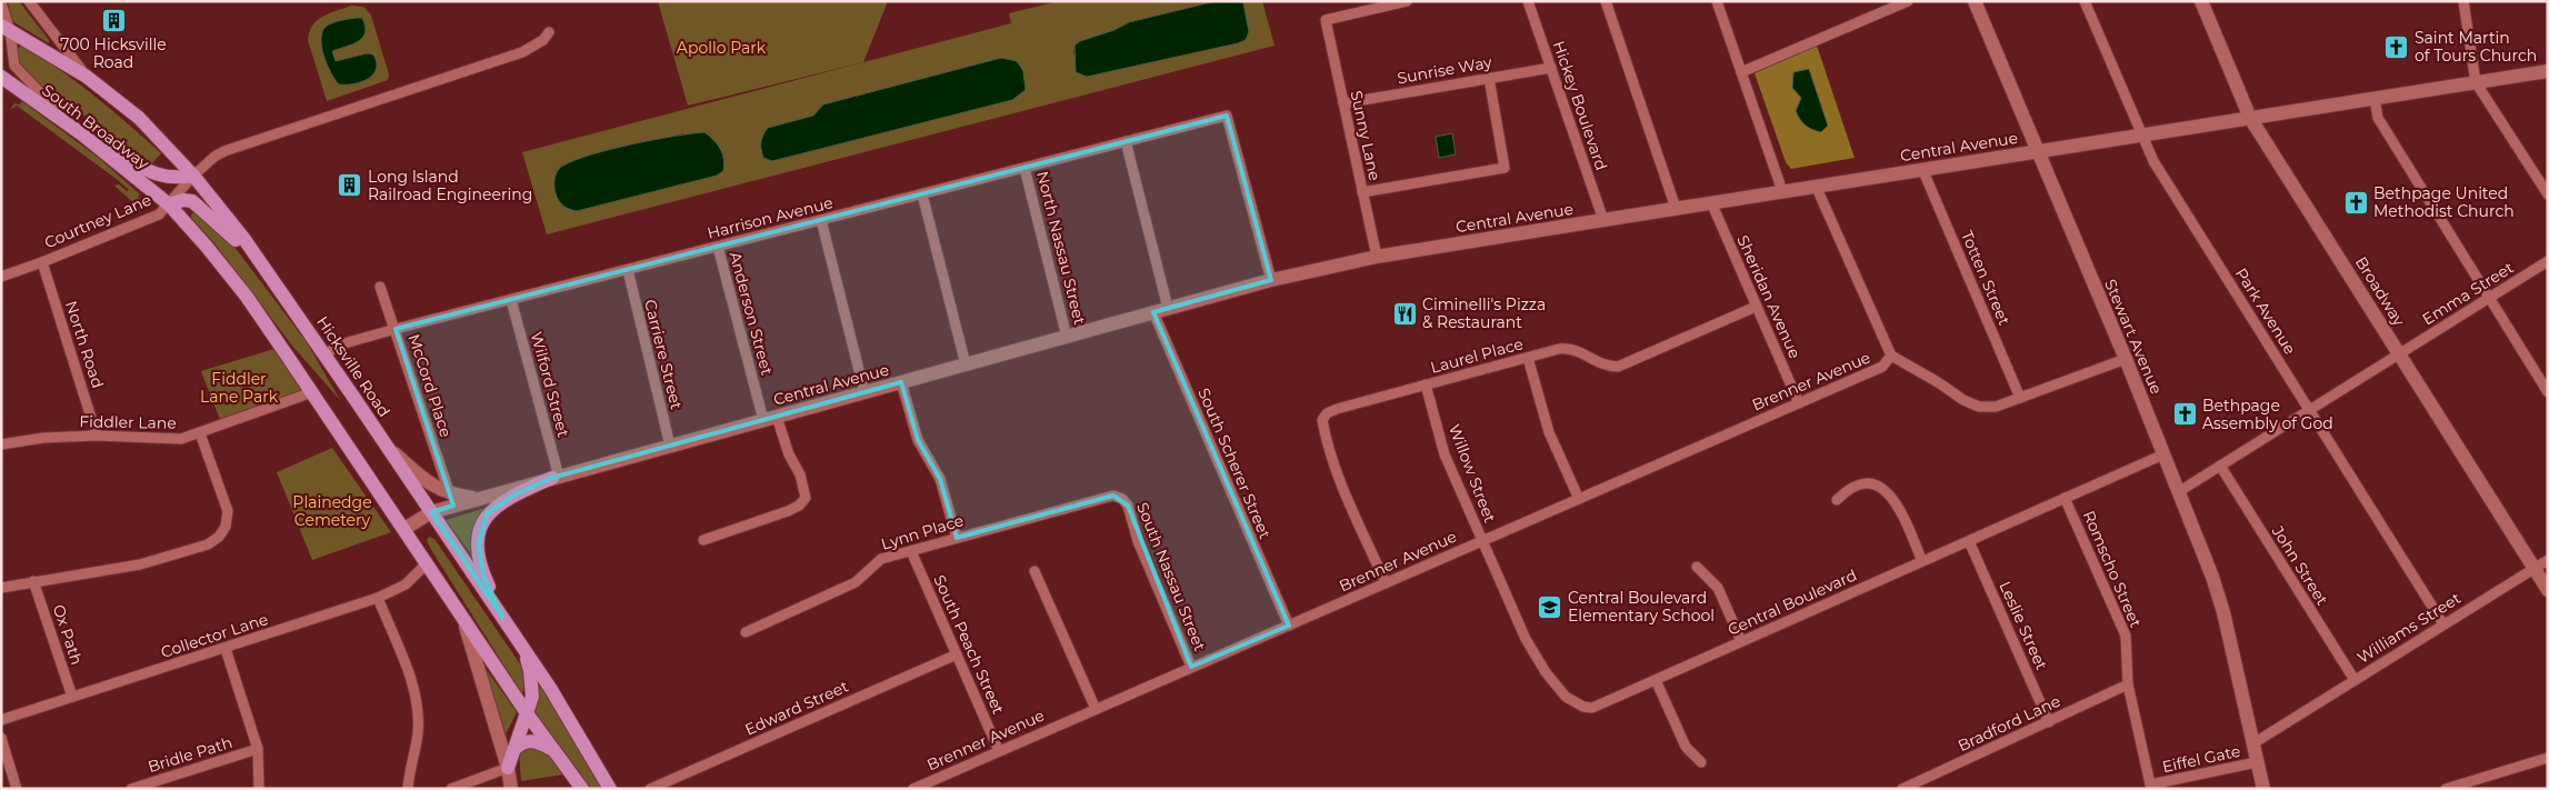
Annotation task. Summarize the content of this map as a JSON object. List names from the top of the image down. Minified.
{"streets":{"main road":["South Broadway","Central Avenue","Broadway","Stewart Avenue","Hicksville Road"],"street":["Sunrise Way","Hickey Boulevard","Sunny Lane","Harrison Avenue","Courtney Lane","North Nassau Street","Totten Street","Emma Street","Sheridan Avenue","Park Avenue","Anderson Street","North Road","Carriere Street","Laurel Place","Brenner Avenue","Wilford Street","McCord Place","Fiddler Lane","South Scherer Street","Willow Street","Lynn Place","John Street","Romscho Street","South Nassau Street","Central Boulevard","Leslie Street","Williams Street","Ox Path","Collector Lane","South Peach Street","Edward Street","Bradford Lane","Bridle Path","Eiffel Gate"]},"crossings":[["Sunrise Way","Hickey Boulevard"],["Sunrise Way","Sunny Lane"],["Hickey Boulevard","Central Avenue"],["South Broadway","Courtney Lane"],["Sunny Lane","Central Avenue"],["Central Avenue","Harrison Avenue"],["Central Avenue","North Nassau Street"],["Central Avenue","Totten Street"],["Central Avenue","Broadway"],["Central Avenue","Sheridan Avenue"],["Central Avenue","Park Avenue"],["Central Avenue","Anderson Street"],["Central Avenue","Stewart Avenue"],["Central Avenue","Carriere Street"],["Central Avenue","Hicksville Road"],["Central Avenue","Wilford Street"],["Central Avenue","South Scherer Street"],["Harrison Avenue","North Nassau Street"],["Harrison Avenue","Anderson Street"],["Harrison Avenue","Carriere Street"],["Harrison Avenue","Hicksville Road"],["Harrison Avenue","Wilford Street"],["Harrison Avenue","McCord Place"],["Courtney Lane","North Road"],["Courtney Lane","Hicksville Road"],["Broadway","Emma Street"],["Broadway","Williams Street"],["Emma Street","Park Avenue"],["Emma Street","Stewart Avenue"],["Emma Street","John Street"],["Sheridan Avenue","Laurel Place"],["Sheridan Avenue","Brenner Avenue"],["Park Avenue","Williams Street"],["Stewart Avenue","Central Boulevard"],["Stewart Avenue","Williams Street"],["Stewart Avenue","Eiffel Gate"],["North Road","Fiddler Lane"],["Laurel Place","Brenner Avenue"],["Laurel Place","Willow Street"],["Brenner Avenue","South Scherer Street"],["Brenner Avenue","Willow Street"],["Brenner Avenue","South Nassau Street"],["Brenner Avenue","Central Boulevard"],["Brenner Avenue","South Peach Street"],["Willow Street","Central Boulevard"],["Lynn Place","South Nassau Street"],["Lynn Place","South Peach Street"],["John Street","Williams Street"],["Romscho Street","Central Boulevard"],["Romscho Street","Bradford Lane"],["Romscho Street","Eiffel Gate"],["Central Boulevard","Leslie Street"],["Leslie Street","Bradford Lane"],["Ox Path","Collector Lane"],["South Peach Street","Edward Street"]],"parks":["Apollo Park","Fiddler Lane Park","Plainedge Cemetery"],"places":{"building":["700 Hicksville Road","Long Island Railroad Engineering"],"church":["Saint Martin of Tours Church","Bethpage United Methodist Church","Bethpage Assembly of God"],"restaurant":["Ciminelli's Pizza & Restaurant"],"school or university":["Central Boulevard Elementary School"]}}
